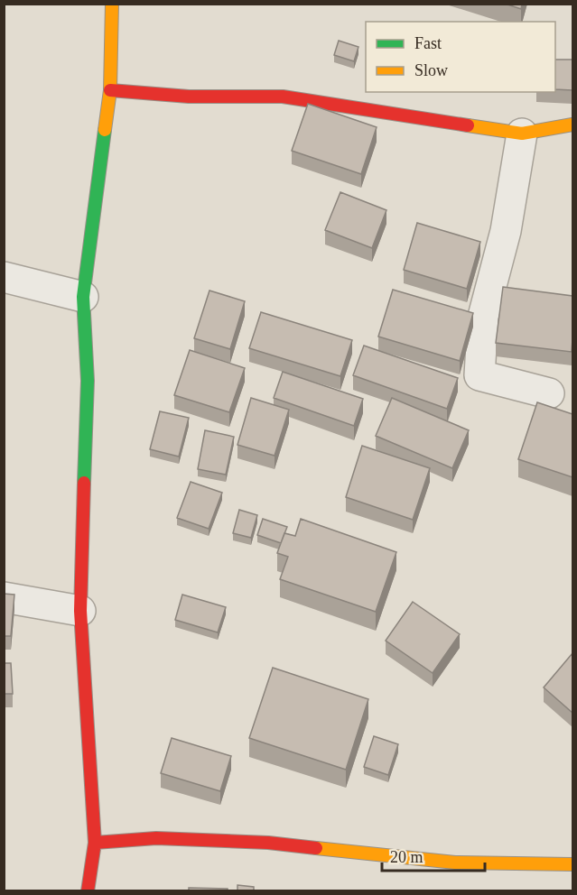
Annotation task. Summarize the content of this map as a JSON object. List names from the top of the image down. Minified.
{"legend":["Fast","Slow"],"scale_bar":"20 m"}
